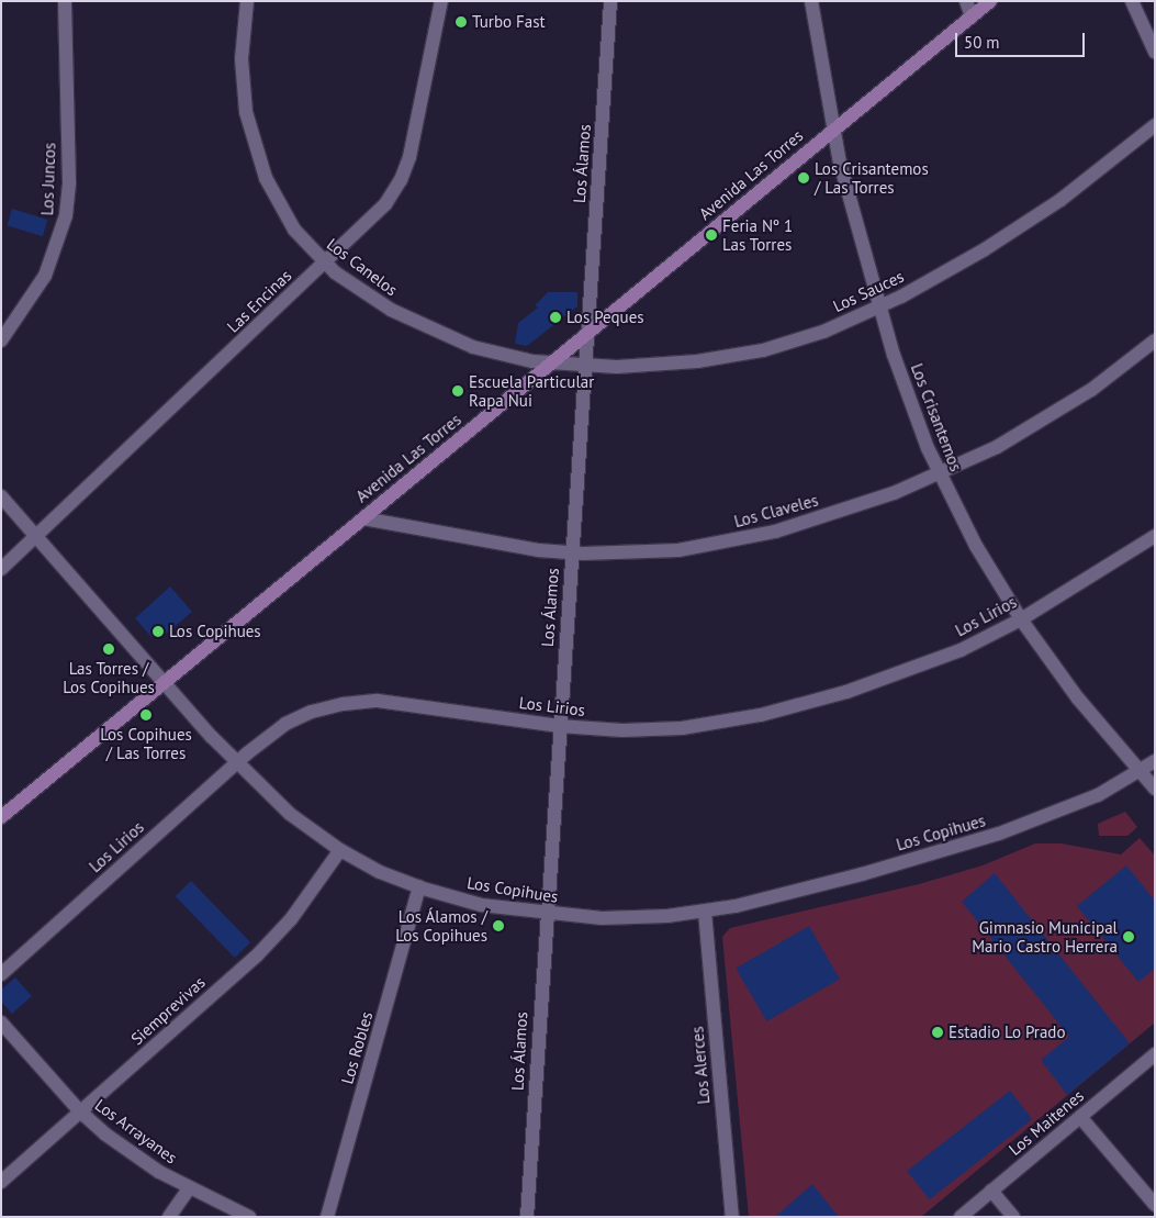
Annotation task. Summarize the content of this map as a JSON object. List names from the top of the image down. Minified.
{"streets":{"main road":["Avenida Las Torres"],"street":["Los Álamos","Los Juncos","Los Canelos","Los Sauces","Las Encinas","Los Crisantemos","Los Claveles","Los Lirios","Los Copihues","Siemprevivas","Los Robles","Los Alerces","Los Maitenes","Los Arrayanes"]},"crossings":[["Los Álamos","Avenida Las Torres"],["Los Álamos","Los Sauces"],["Los Álamos","Los Claveles"],["Los Álamos","Los Lirios"],["Los Álamos","Los Copihues"],["Avenida Las Torres","Los Canelos"],["Avenida Las Torres","Los Sauces"],["Avenida Las Torres","Los Crisantemos"],["Avenida Las Torres","Los Claveles"],["Avenida Las Torres","Los Copihues"],["Los Canelos","Los Sauces"],["Los Canelos","Las Encinas"],["Los Sauces","Los Crisantemos"],["Las Encinas","Los Copihues"],["Los Crisantemos","Los Claveles"],["Los Crisantemos","Los Lirios"],["Los Crisantemos","Los Copihues"],["Los Lirios","Los Copihues"],["Los Copihues","Siemprevivas"],["Los Copihues","Los Robles"],["Los Copihues","Los Alerces"],["Siemprevivas","Los Arrayanes"]],"places":["Turbo Fast","Los Crisantemos / Las Torres","Feria Nº 1 Las Torres","Los Peques","Escuela Particular Rapa Nui","Los Copihues","Las Torres / Los Copihues","Los Copihues / Las Torres","Los Álamos / Los Copihues","Gimnasio Municipal Mario Castro Herrera","Estadio Lo Prado"],"scale_bar":"50 m"}
